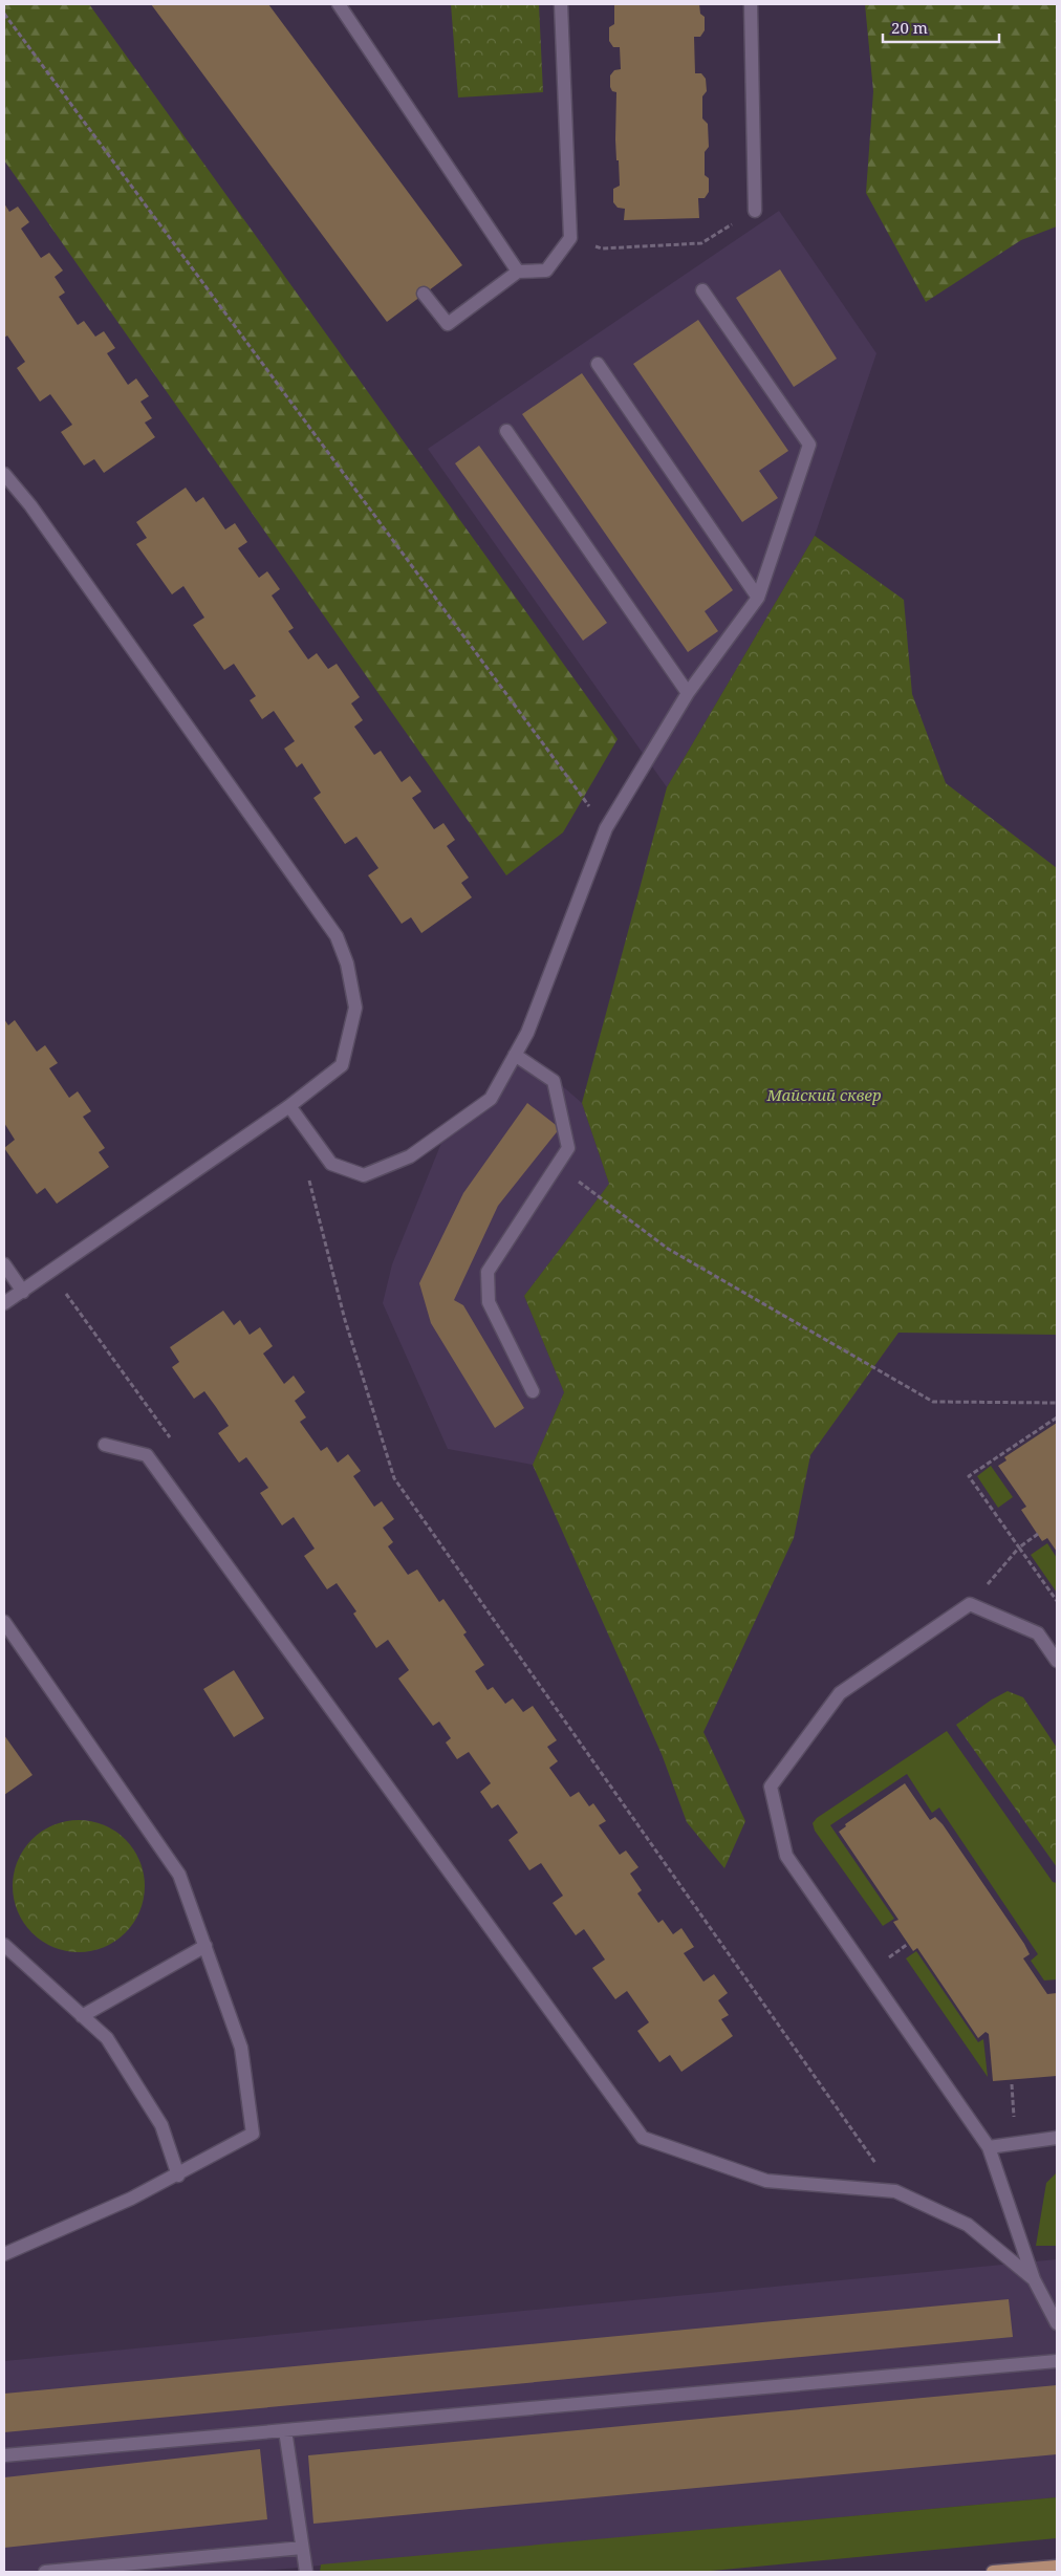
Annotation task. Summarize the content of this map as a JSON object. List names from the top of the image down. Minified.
{"parks":["Майский сквер"],"scale_bar":"20 m"}
